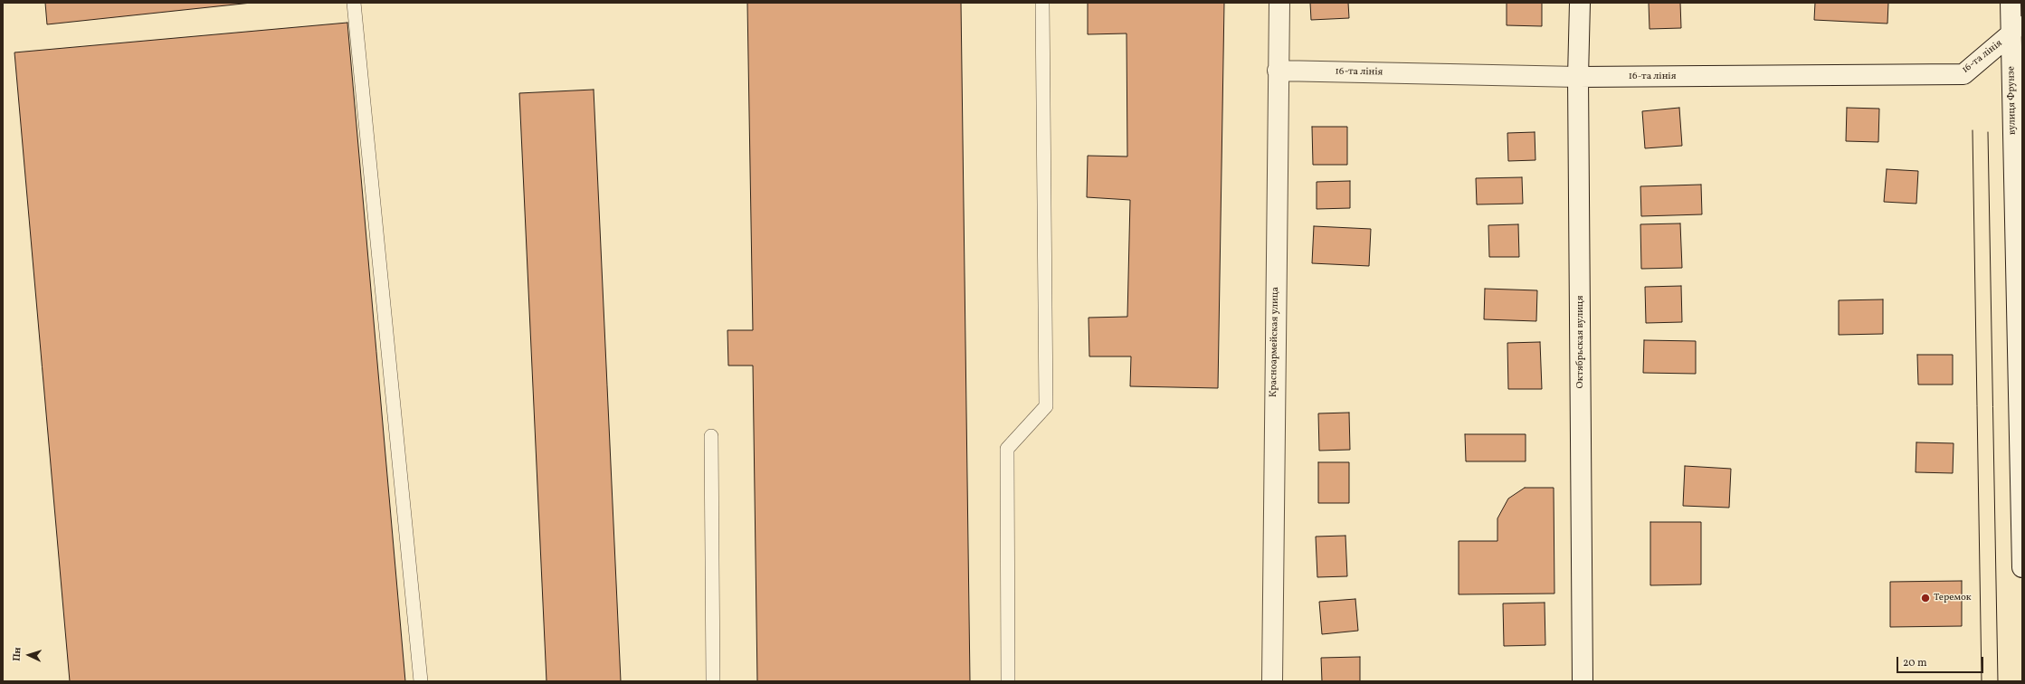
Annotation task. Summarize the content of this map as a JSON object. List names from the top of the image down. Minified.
{"streets":{"main road":["16-та лінія","вулиця Фрунзе","Красноармейская улица","Октябрьская вулиця"]},"crossings":[["16-та лінія","вулиця Фрунзе"],["16-та лінія","Красноармейская улица"],["16-та лінія","Октябрьская вулиця"]],"places":["Теремок"],"scale_bar":"20 m","north":"left"}
